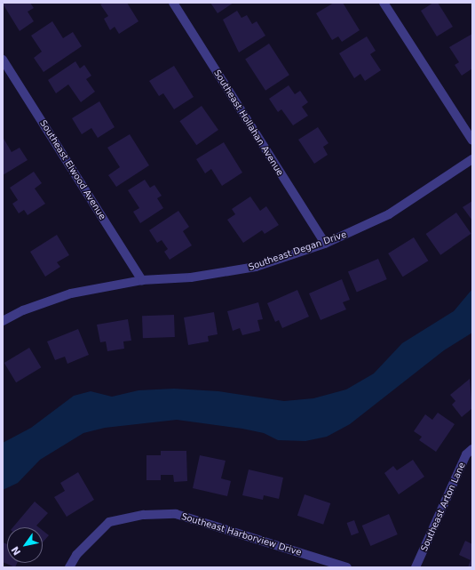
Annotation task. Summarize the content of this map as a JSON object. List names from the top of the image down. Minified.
{"streets":{"street":["Southeast Hollahan Avenue","Southeast Elwood Avenue","Southeast Degan Drive","Southeast Arton Lane","Southeast Harborview Drive"]},"crossings":[["Southeast Hollahan Avenue","Southeast Degan Drive"],["Southeast Elwood Avenue","Southeast Degan Drive"]],"north":"bottom left"}
